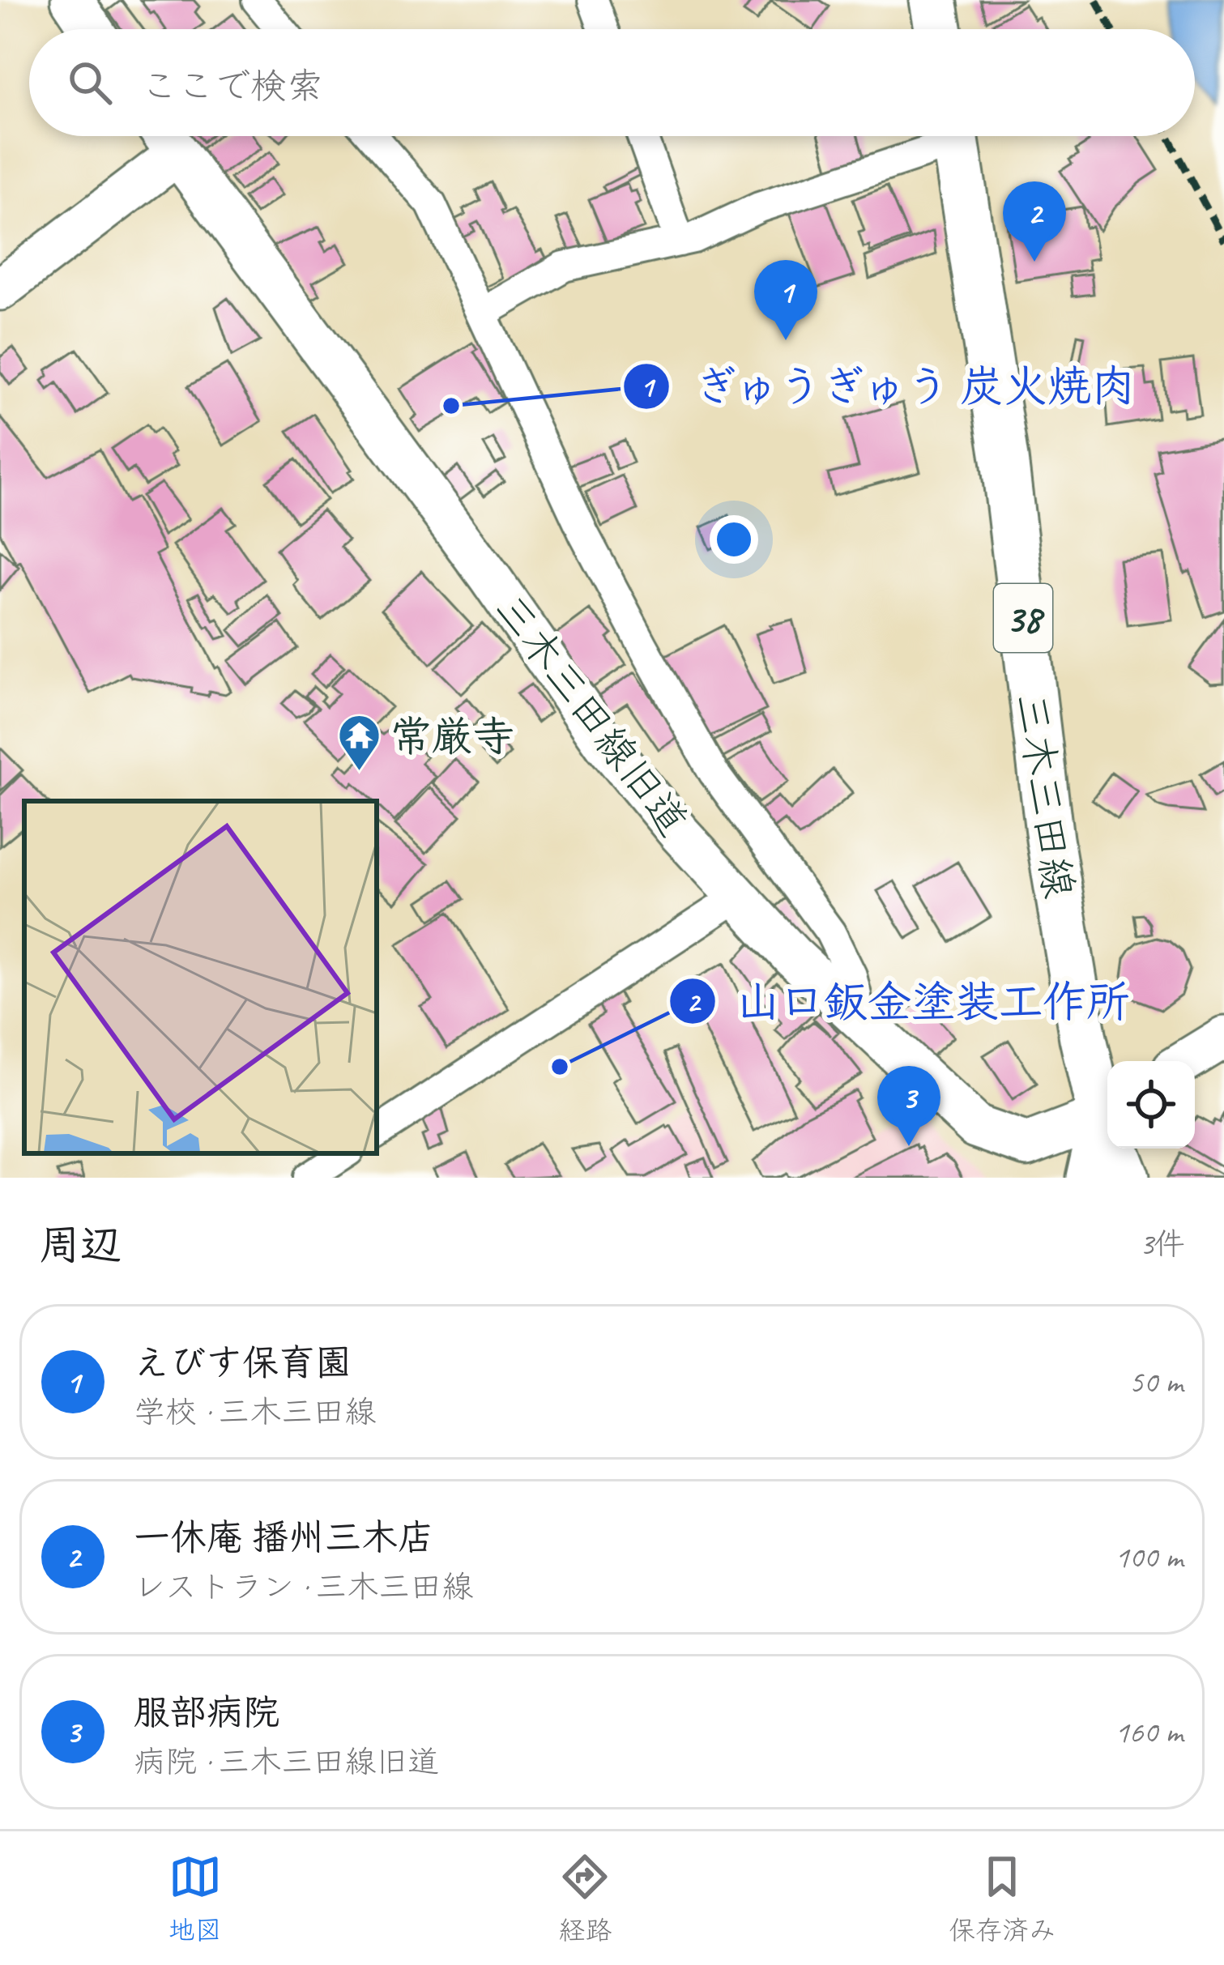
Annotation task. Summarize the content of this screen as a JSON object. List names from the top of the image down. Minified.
{"streets":{"main road":["38","三木三田線"],"street":["三木三田線旧道"]},"crossings":[["三木三田線旧道","三木三田線"]],"places":{"other":["ぎゅうぎゅう 炭火焼肉","山口鈑金塗装工作所"],"temple":["常厳寺"]},"page":{"search":"ここで検索","pins":["2","1","3"],"heading":["周辺","3件"],"list":[{"mark":"1","name":"えびす保育園","note":"学校 · 三木三田線","value":"50 m"},{"mark":"2","name":"一休庵 播州三木店","note":"レストラン · 三木三田線","value":"100 m"},{"mark":"3","name":"服部病院","note":"病院 · 三木三田線旧道","value":"160 m"}],"nav":["地図","経路","保存済み"]}}
